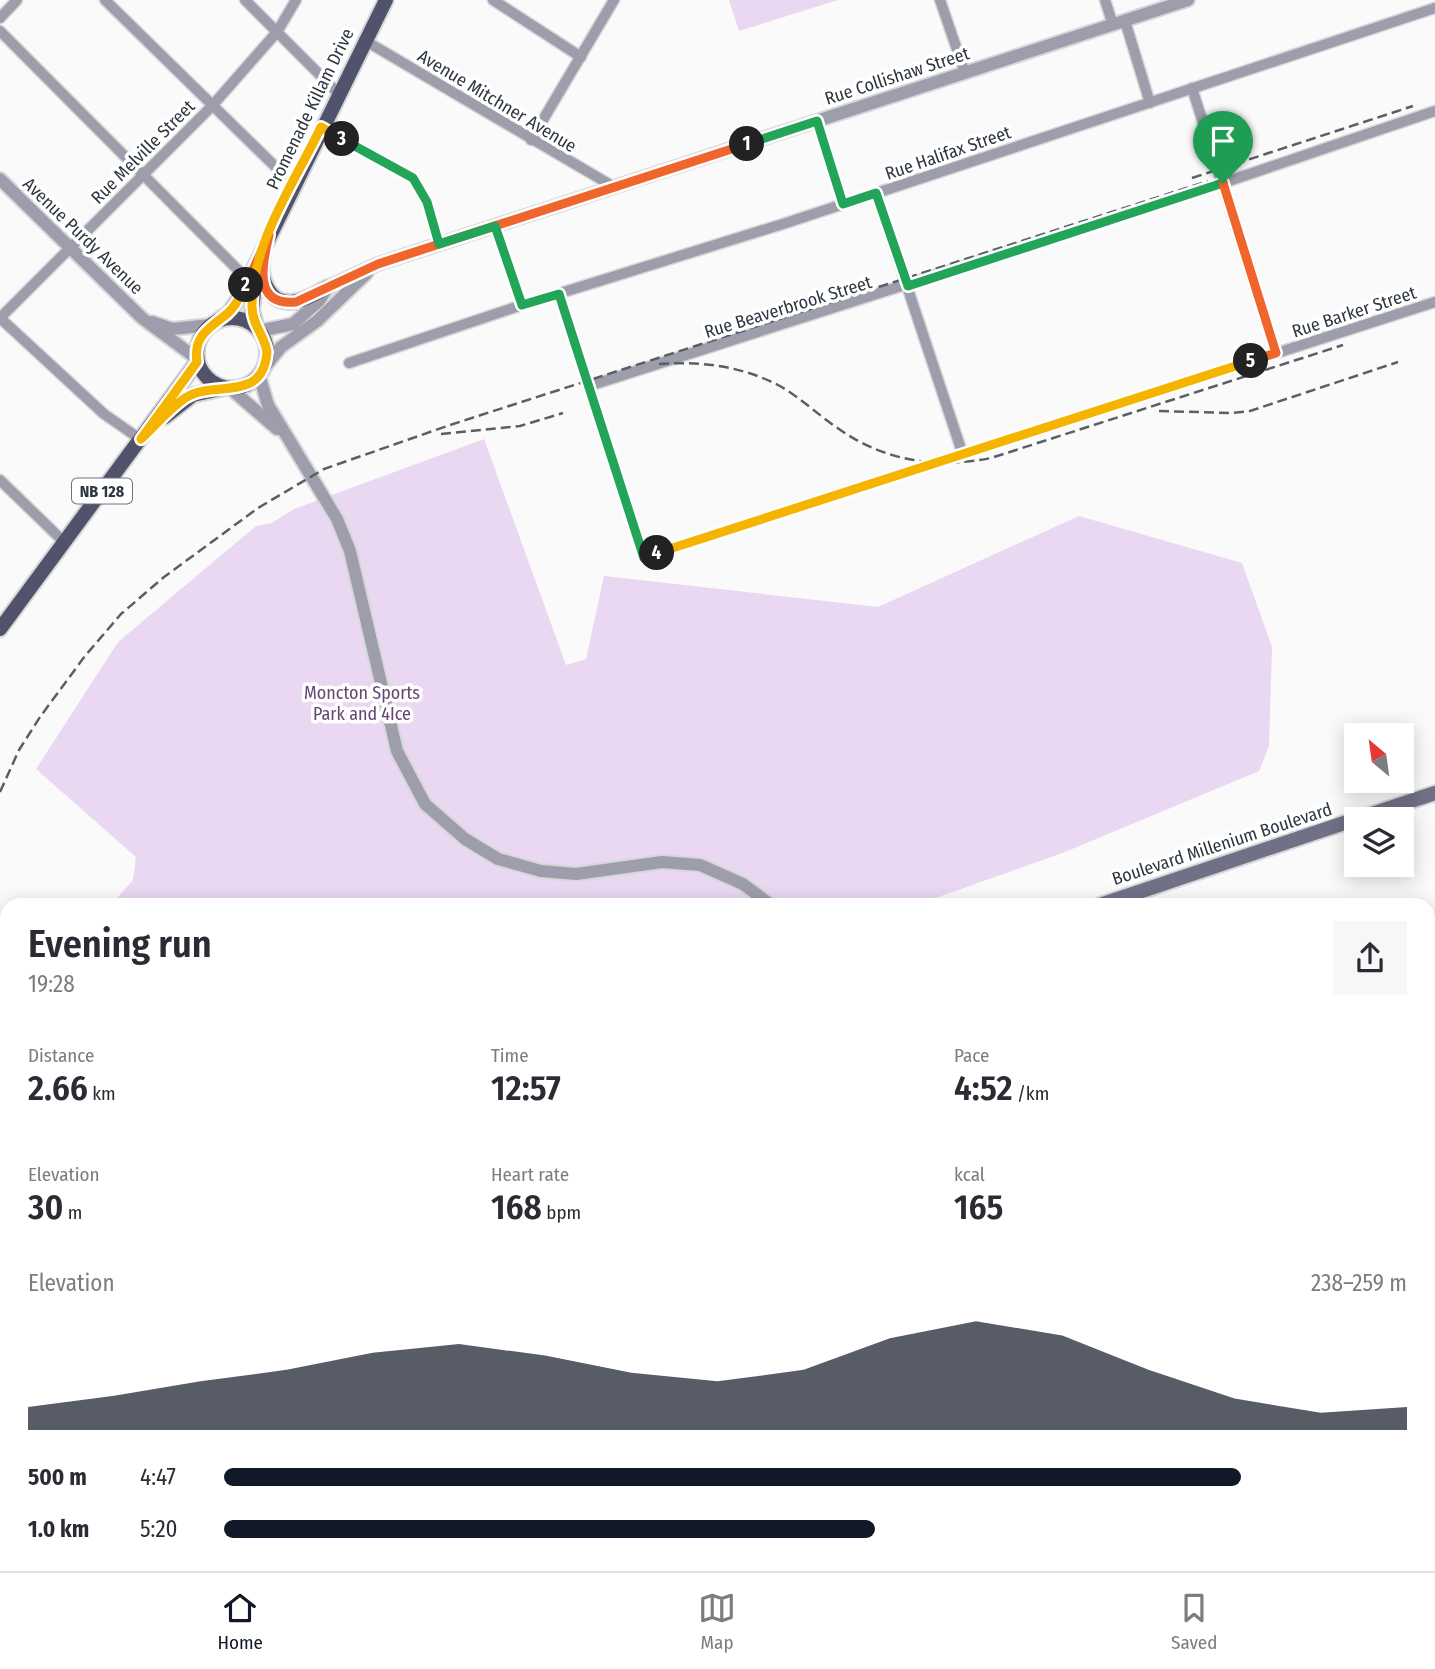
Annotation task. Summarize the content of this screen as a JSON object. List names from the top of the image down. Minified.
{"streets":{"main road":["Promenade Killam Drive","NB 128","Boulevard Millenium Boulevard"],"street":["Rue Collishaw Street","Avenue Mitchner Avenue","Rue Melville Street","Rue Halifax Street","Avenue Purdy Avenue","Rue Beaverbrook Street","Rue Barker Street"]},"crossings":[["Rue Collishaw Street","Avenue Mitchner Avenue"],["Rue Collishaw Street","Promenade Killam Drive"],["Rue Collishaw Street","Avenue Purdy Avenue"],["Rue Collishaw Street","NB 128"],["Avenue Mitchner Avenue","Promenade Killam Drive"],["Promenade Killam Drive","Avenue Purdy Avenue"],["Promenade Killam Drive","NB 128"],["Rue Melville Street","Avenue Purdy Avenue"],["Avenue Purdy Avenue","NB 128"],["Rue Beaverbrook Street","Rue Barker Street"]],"parks":["Moncton Sports Park and 4Ice"],"north":"top left","page":{"pins":["3","1","2","5","4"],"heading":["Evening run","19:28"],"stats":[["Distance","2.66 km"],["Time","12:57"],["Pace","4:52 /km"],["Elevation","30 m"],["Heart rate","168 bpm"],["kcal","165"]],"chart":["Elevation","238–259 m"],"list":[{"name":"500 m","note":"4:47"},{"name":"1.0 km","note":"5:20"}],"tabs":["Home","Map","Saved"]}}
